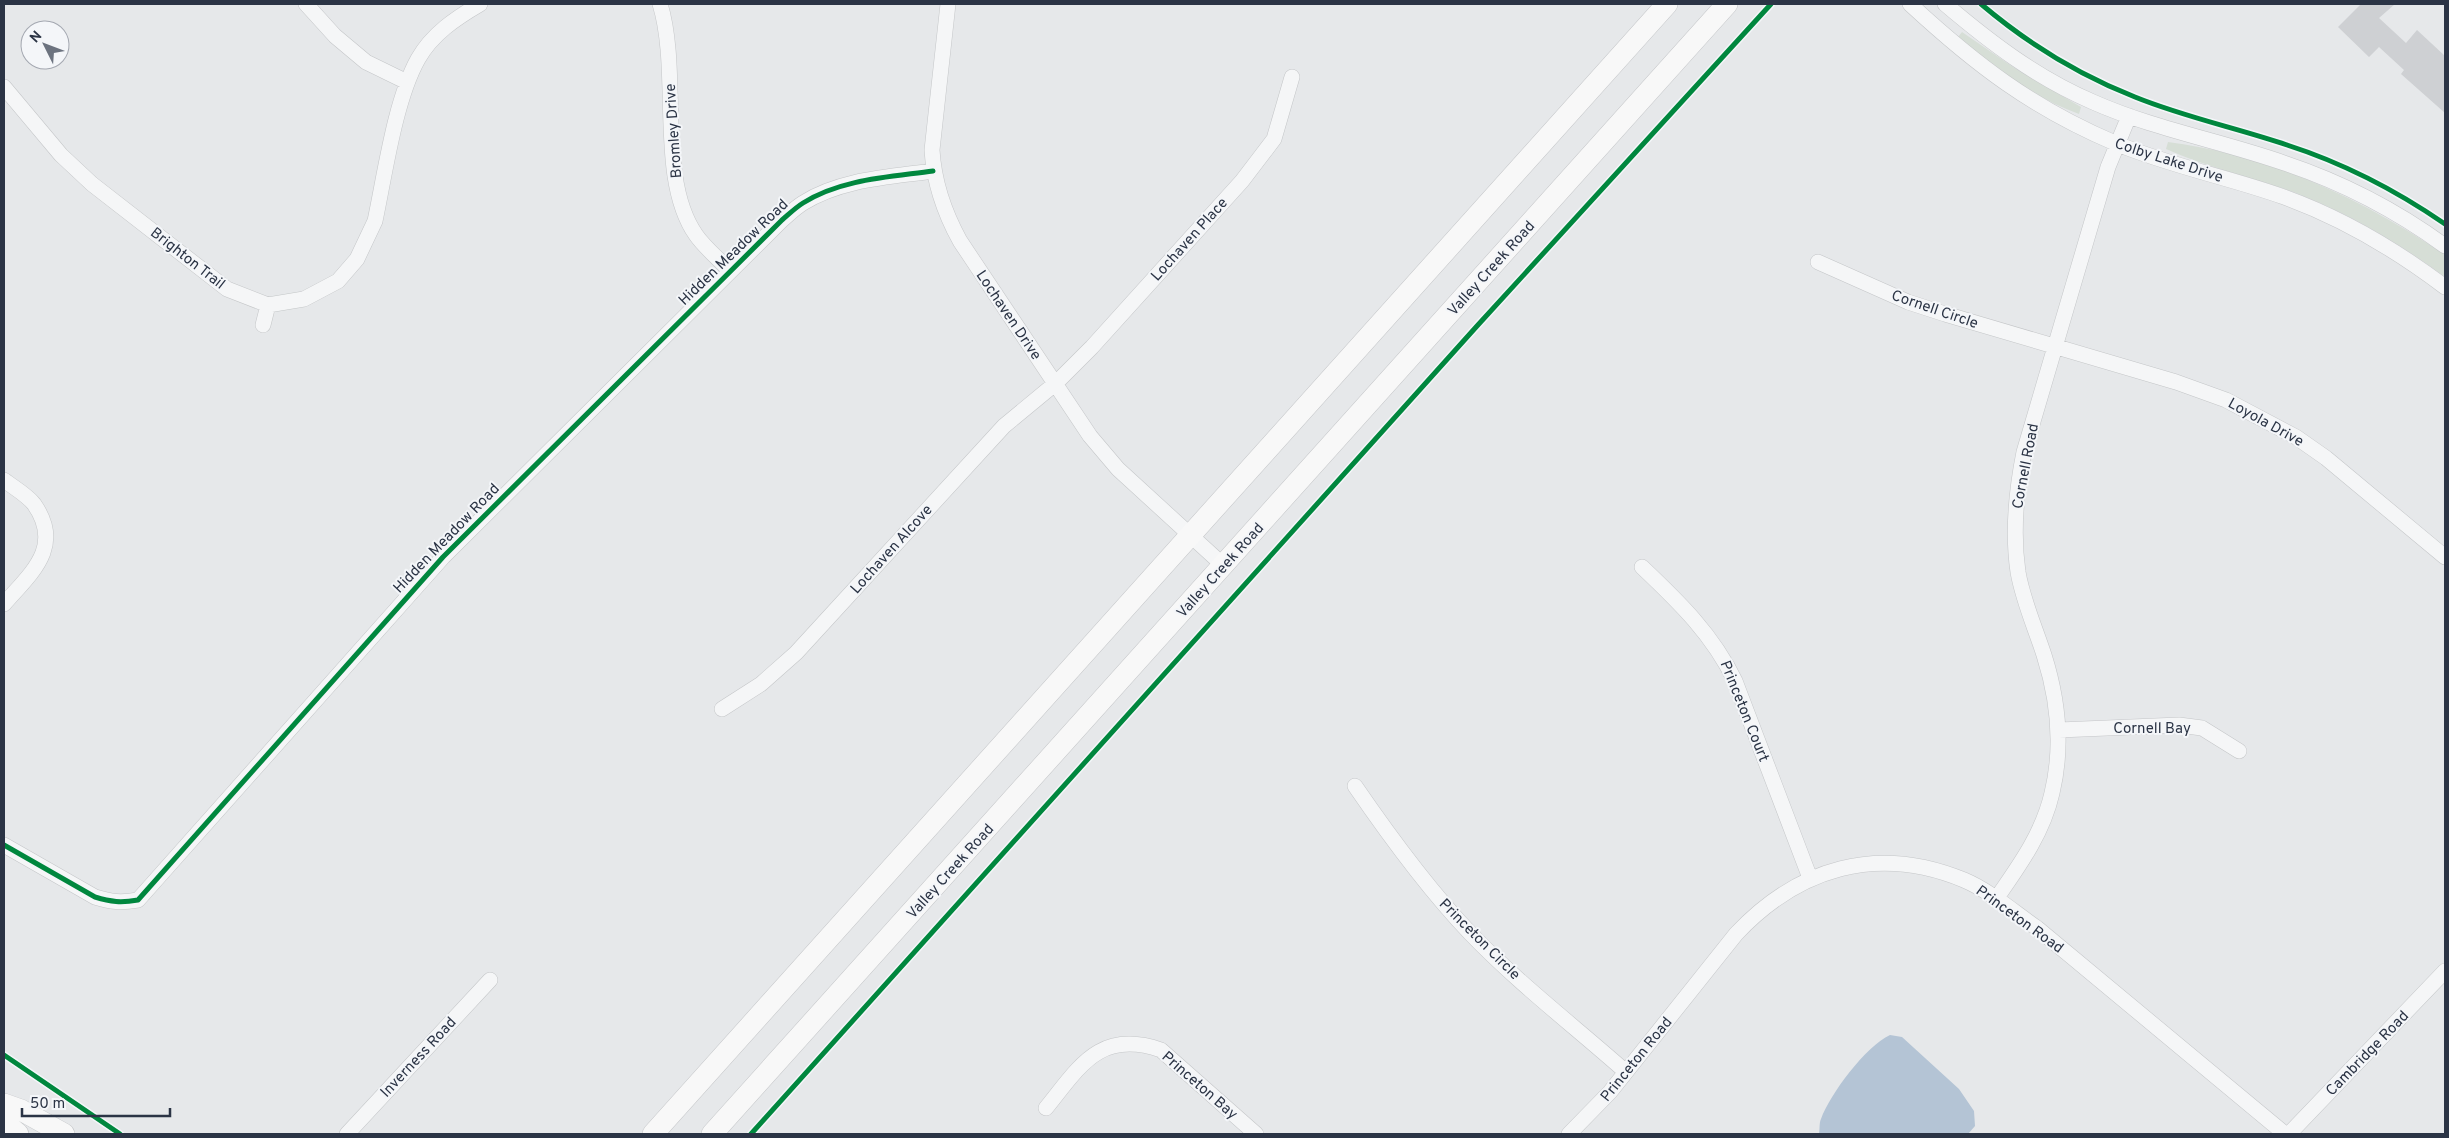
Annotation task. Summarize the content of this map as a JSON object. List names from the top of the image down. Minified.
{"streets":{"main road":["Valley Creek Road"],"street":["Bromley Drive","Colby Lake Drive","Lochaven Place","Hidden Meadow Road","Brighton Trail","Cornell Circle","Lochaven Drive","Loyola Drive","Cornell Road","Lochaven Alcove","Princeton Court","Cornell Bay","Princeton Road","Princeton Circle","Cambridge Road","Inverness Road","Princeton Bay"]},"crossings":[["Bromley Drive","Hidden Meadow Road"],["Colby Lake Drive","Cornell Road"],["Lochaven Place","Lochaven Drive"],["Lochaven Place","Lochaven Alcove"],["Hidden Meadow Road","Lochaven Drive"],["Valley Creek Road","Lochaven Drive"],["Cornell Circle","Loyola Drive"],["Cornell Circle","Cornell Road"],["Lochaven Drive","Lochaven Alcove"],["Loyola Drive","Cornell Road"],["Cornell Road","Cornell Bay"],["Cornell Road","Princeton Road"],["Princeton Court","Princeton Road"],["Princeton Road","Princeton Circle"]],"scale_bar":"50 m","north":"top left"}
